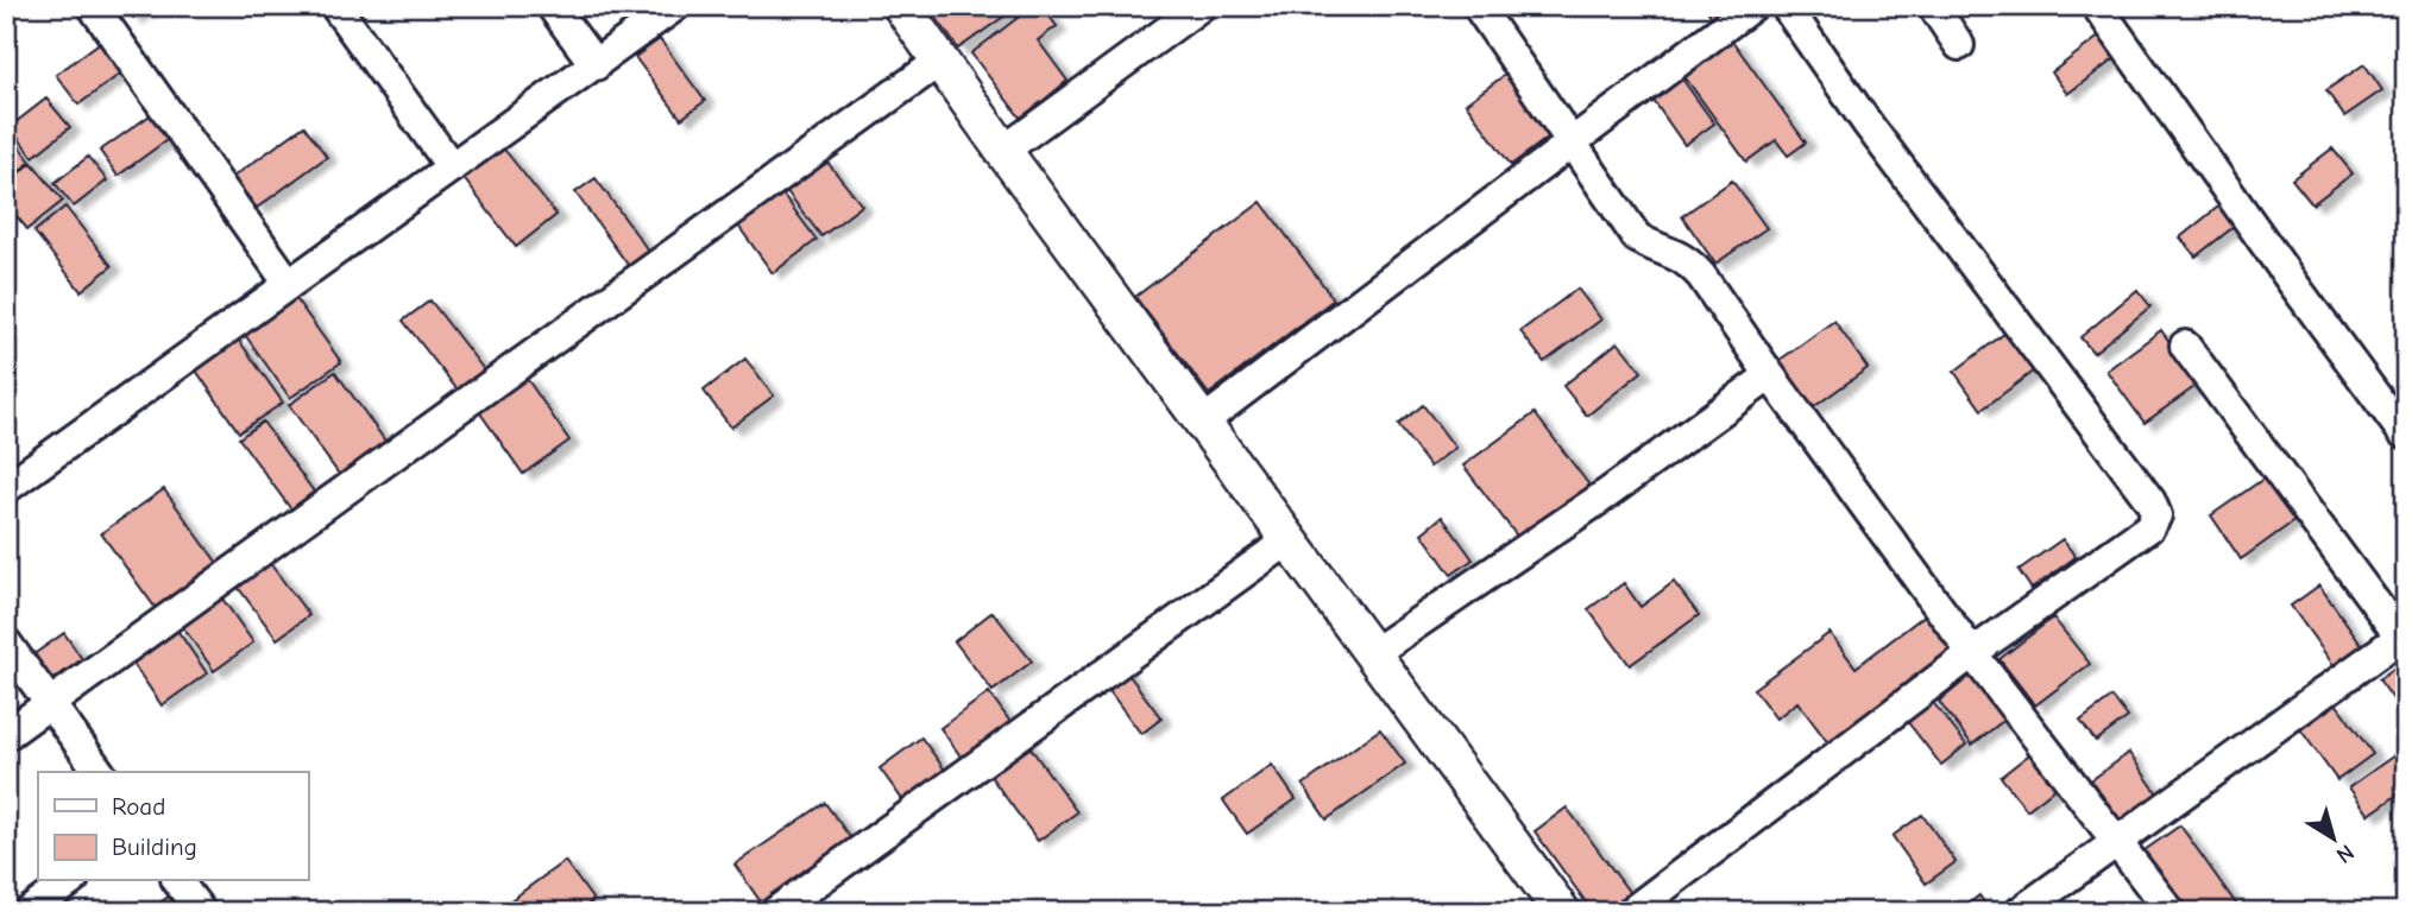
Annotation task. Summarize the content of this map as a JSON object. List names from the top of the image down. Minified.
{"legend":["Road","Building"],"north":"bottom right"}
